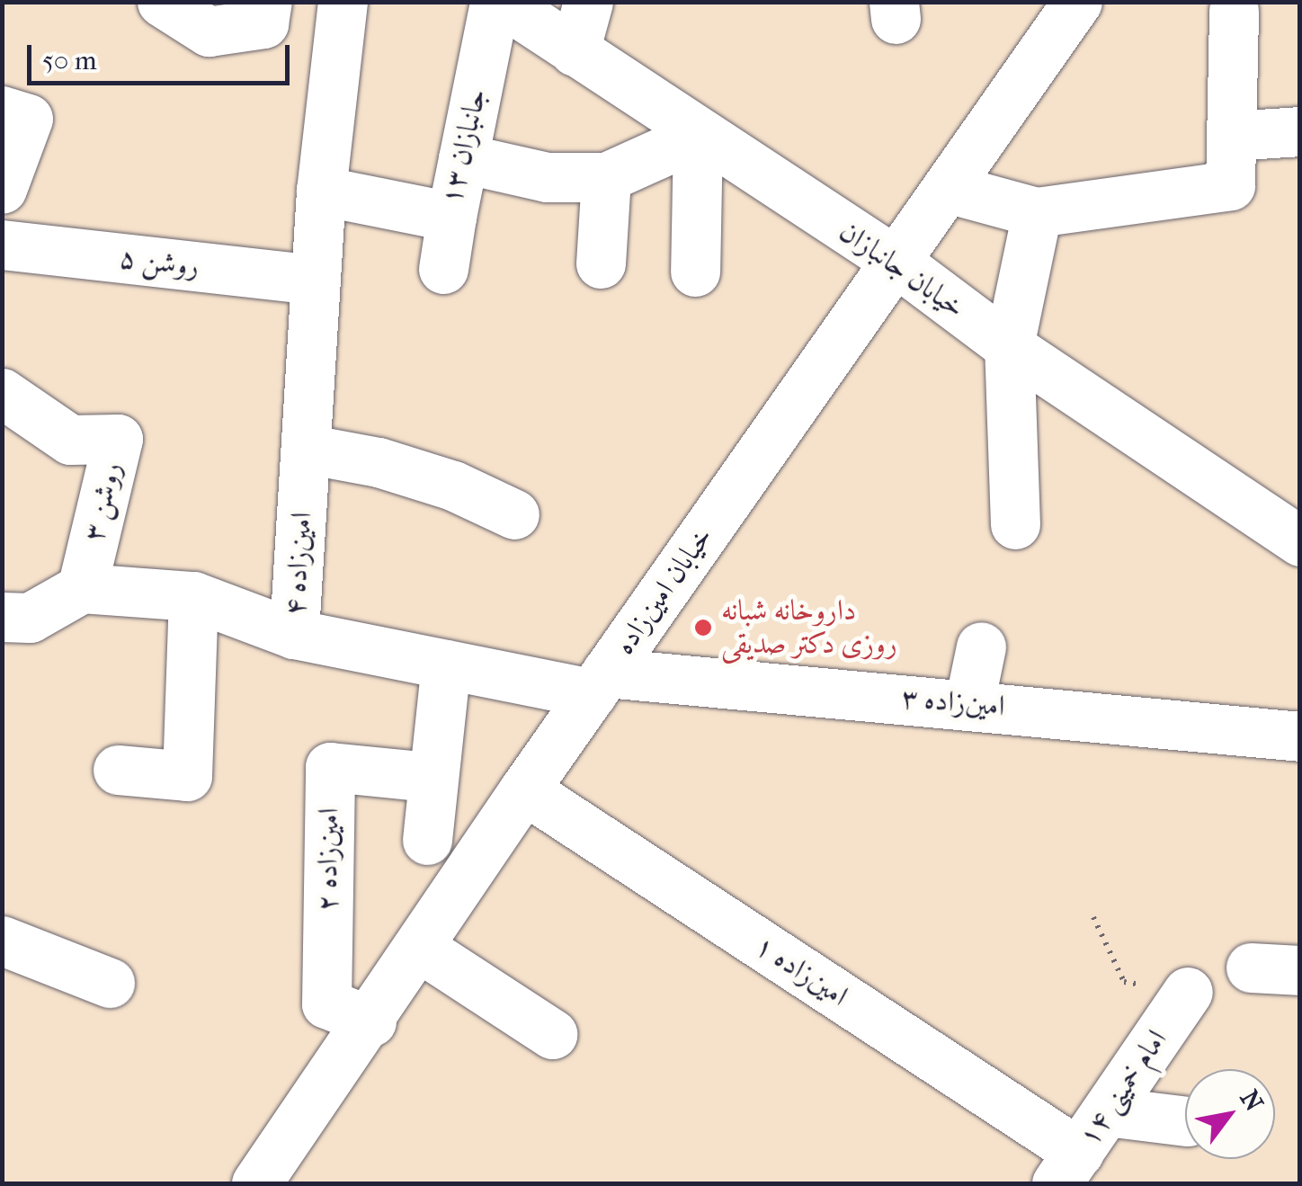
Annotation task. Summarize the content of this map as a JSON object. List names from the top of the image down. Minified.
{"streets":{"street":["جانبازان ۱۳","روشن ۵","خیابان جانبازان","روشن ۳","امین‌زاده ۴","خیابان امین‌زاده","امین‌زاده ۳","امین‌زاده ۲","امین‌زاده ۱","امام خمینی ۱۴"]},"crossings":[["جانبازان ۱۳","امین‌زاده ۴"],["روشن ۵","امین‌زاده ۴"],["خیابان جانبازان","خیابان امین‌زاده"],["امین‌زاده ۴","خیابان امین‌زاده"],["امین‌زاده ۴","امین‌زاده ۳"],["خیابان امین‌زاده","امین‌زاده ۳"],["خیابان امین‌زاده","امین‌زاده ۲"],["خیابان امین‌زاده","امین‌زاده ۱"],["امین‌زاده ۱","امام خمینی ۱۴"]],"places":["داروخانه شبانه روزی دکتر صدیقی"],"scale_bar":"50 m","north":"top right"}
